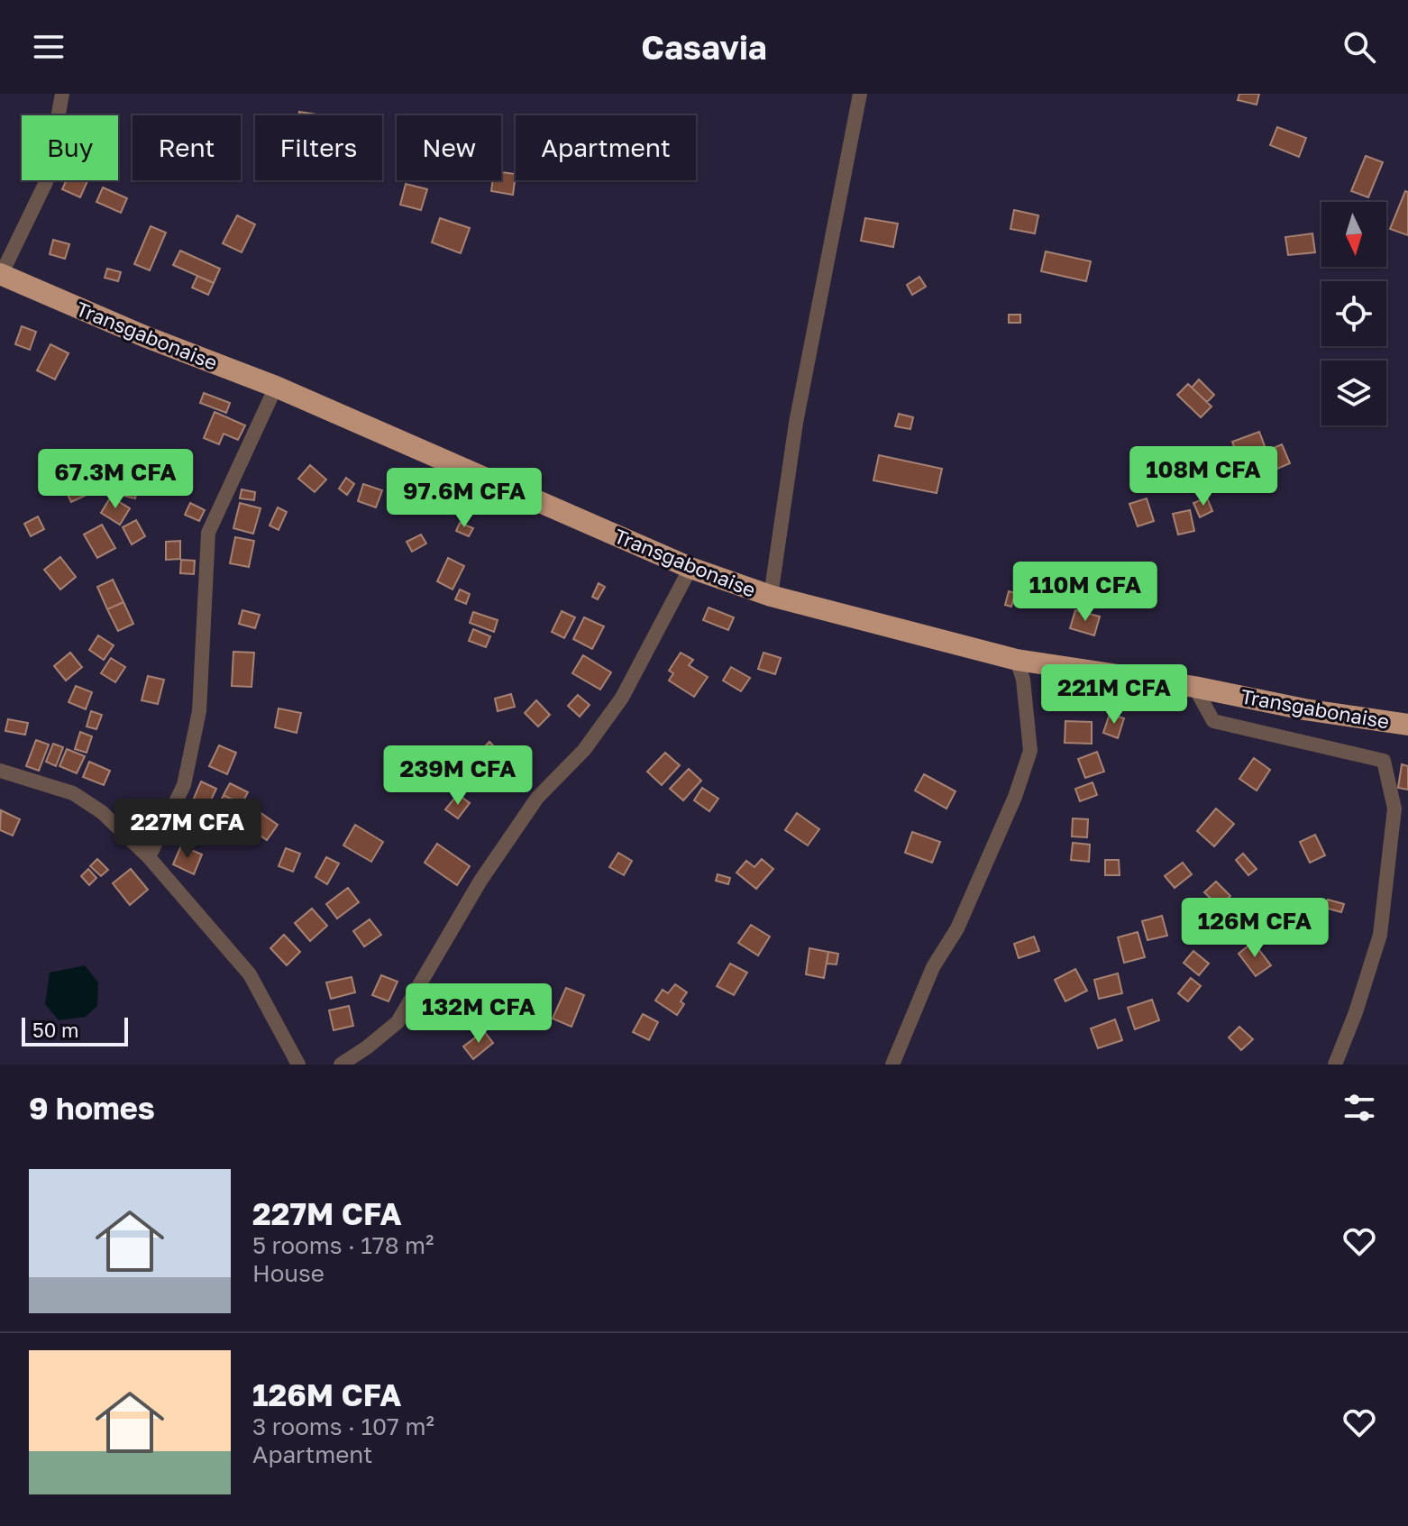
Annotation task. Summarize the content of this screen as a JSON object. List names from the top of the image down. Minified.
{"streets":{"highway":["Transgabonaise"]},"scale_bar":"50 m","north":"bottom","page":{"header":"Casavia","chip":["Buy","Rent","Filters","New","Apartment"],"price":["108M CFA","67.3M CFA","97.6M CFA","110M CFA","221M CFA","239M CFA","227M CFA","126M CFA","132M CFA"],"scale":"50 m","heading":"9 homes","list":[{"name":"227M CFA","note":"5 rooms · 178 m² · House"},{"name":"126M CFA","note":"3 rooms · 107 m² · Apartment"}]}}
